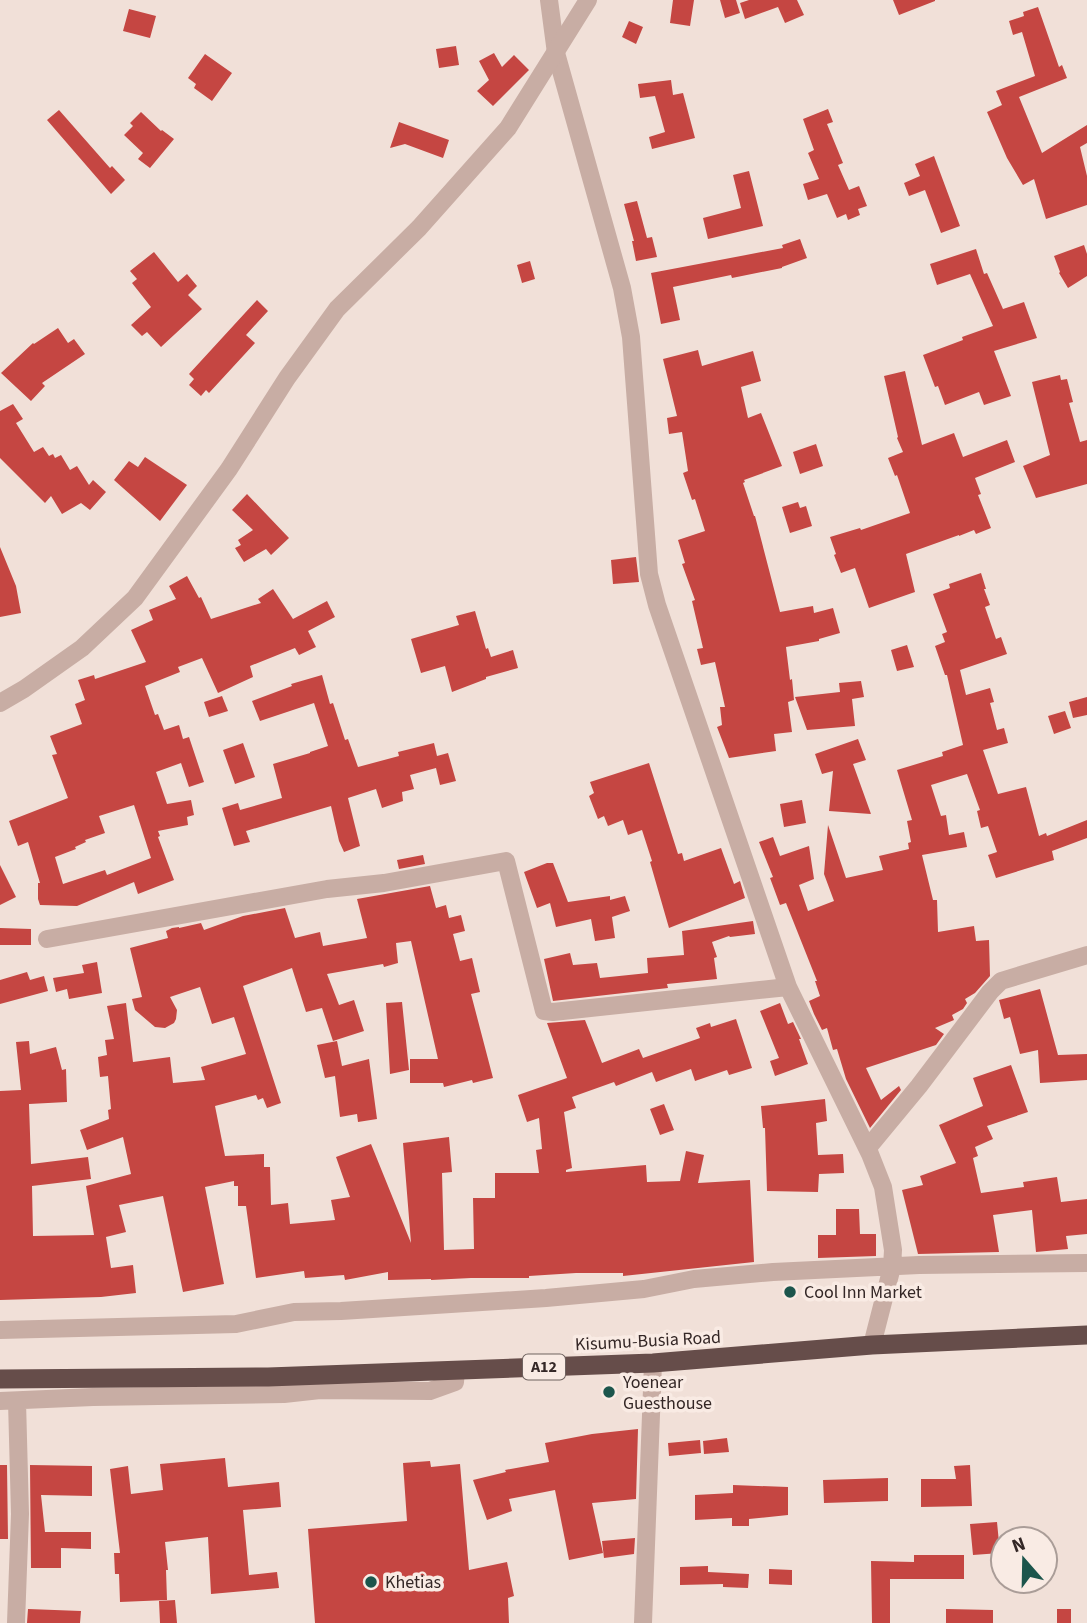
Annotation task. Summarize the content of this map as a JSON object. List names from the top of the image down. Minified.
{"streets":{"highway":["Kisumu-Busia Road","A12"]},"places":["Cool Inn Market","Yoenear Guesthouse","Khetias"],"north":"top"}
